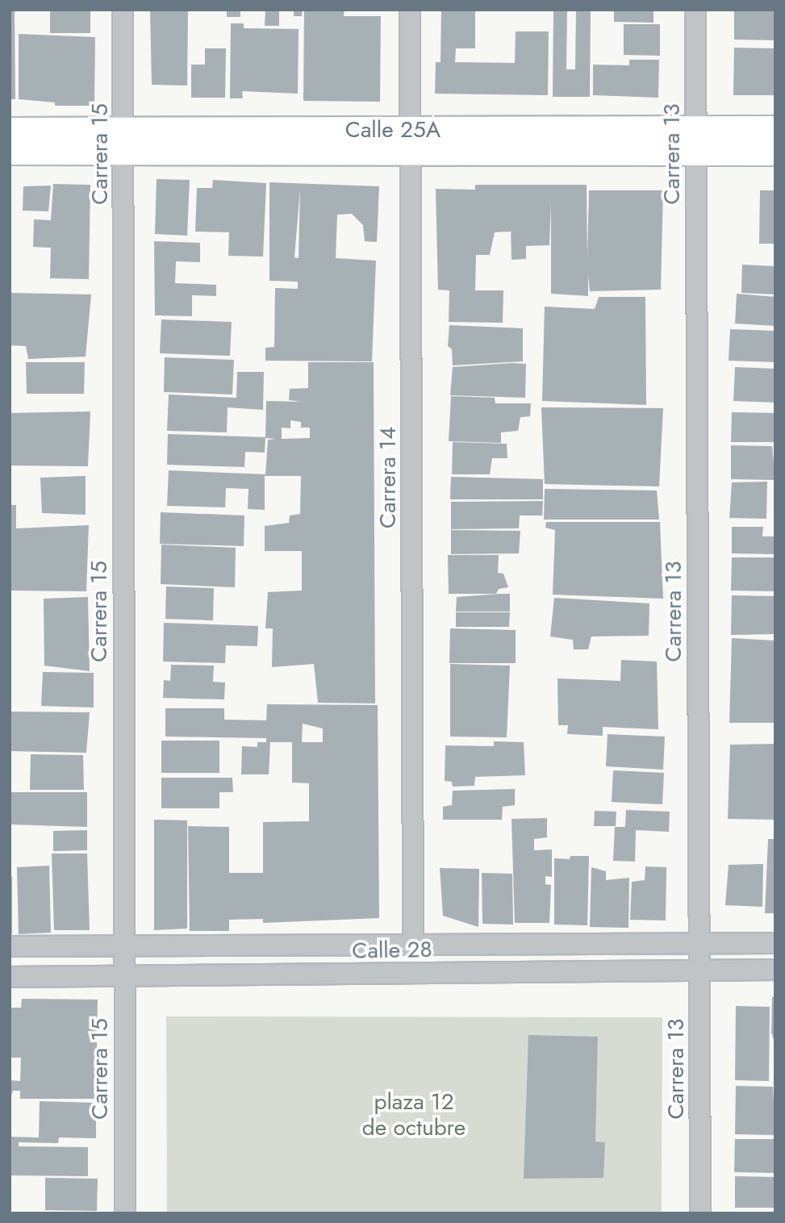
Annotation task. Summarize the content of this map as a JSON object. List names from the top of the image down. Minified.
{"streets":{"street":["Calle 25A","Carrera 15","Carrera 13","Carrera 14","Calle 28"]},"crossings":[["Calle 25A","Carrera 15"],["Calle 25A","Carrera 13"],["Calle 25A","Carrera 14"],["Carrera 15","Calle 28"],["Carrera 13","Calle 28"],["Carrera 14","Calle 28"]],"parks":["plaza 12 de octubre"]}
